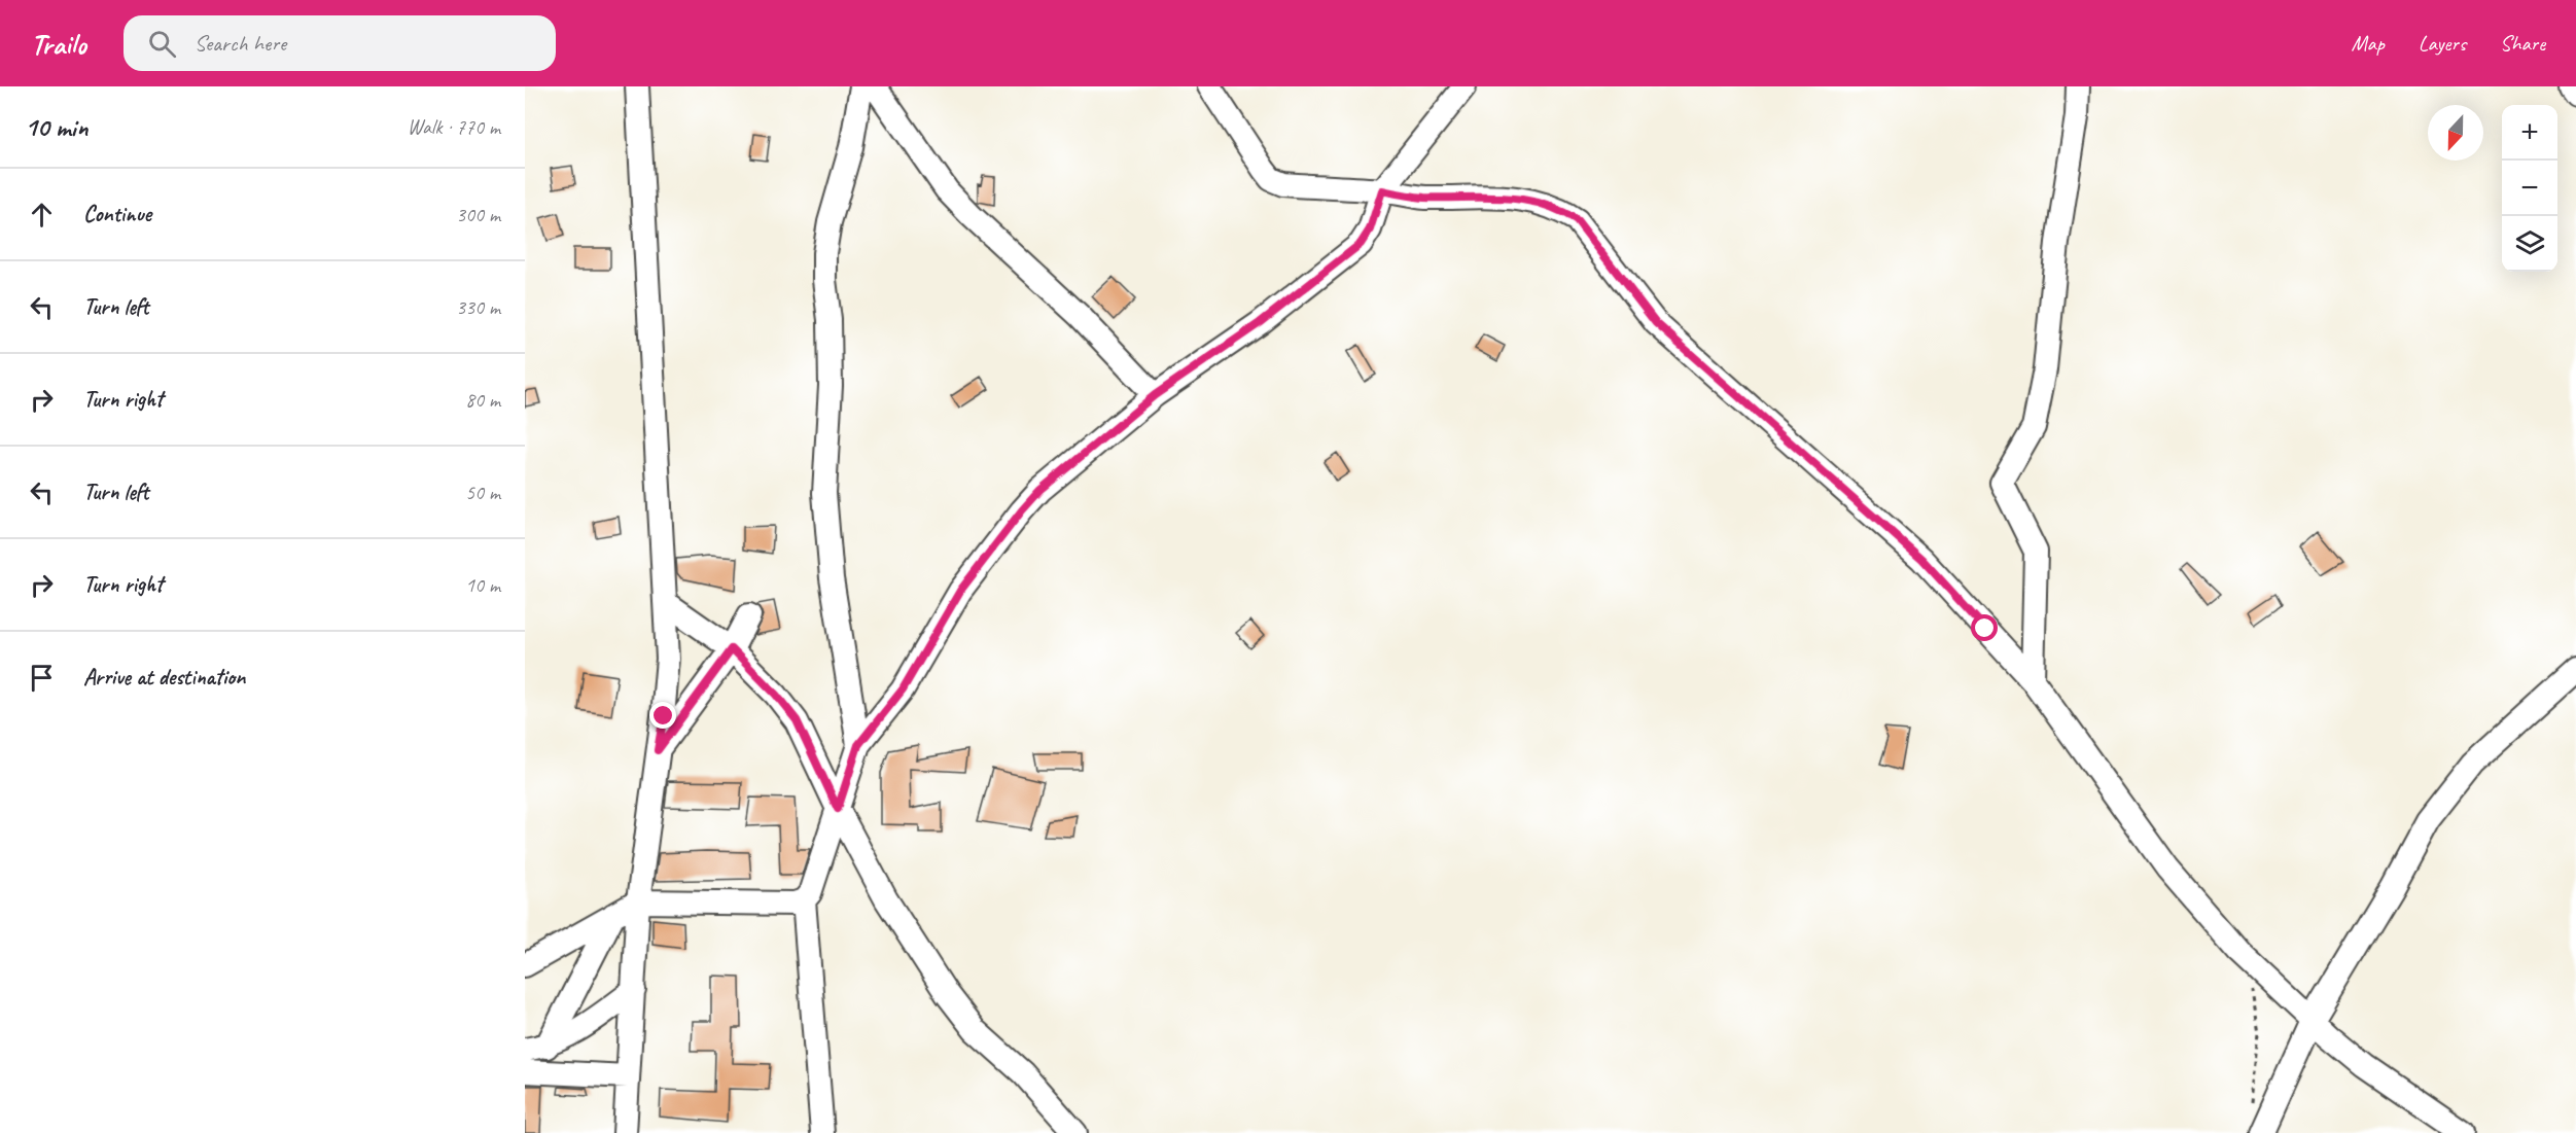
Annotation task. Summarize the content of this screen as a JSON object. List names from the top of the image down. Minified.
{"north":"bottom","page":{"header":"Trailo","search":"Search here","nav":["Map","Layers","Share"],"heading":["10 min","Walk · 770 m"],"map_buttons":["+","−"],"list":[["Continue","300 m"],["Turn left","330 m"],["Turn right","80 m"],["Turn left","50 m"],["Turn right","10 m"],"Arrive at destination"]}}
